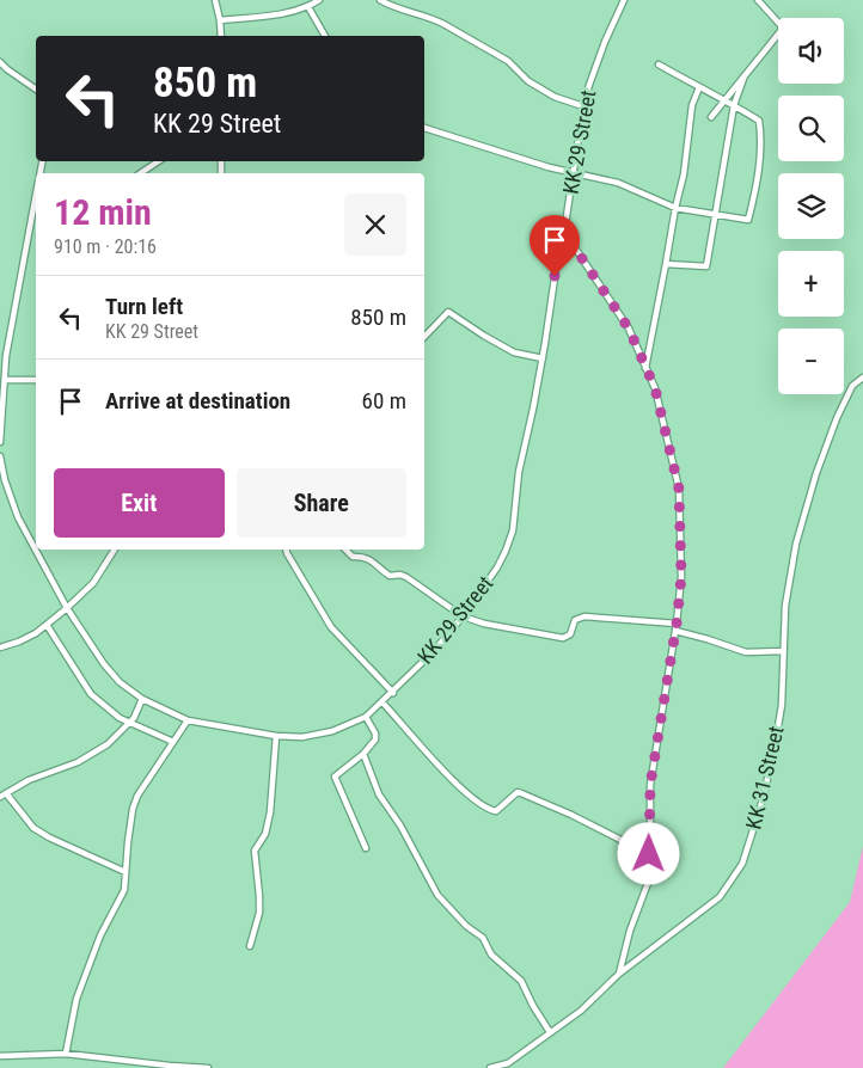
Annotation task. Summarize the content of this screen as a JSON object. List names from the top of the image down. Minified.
{"streets":{"street":["KK 29 Street","KK 31 Street"]},"page":{"map_buttons":["+","−"],"turn":["850 m","KK 29 Street"],"heading":["12 min","910 m · 20:16"],"list":[{"name":"Turn left","note":"KK 29 Street","value":"850 m"},{"name":"Arrive at destination","value":"60 m"}],"buttons":["Exit","Share"]}}
